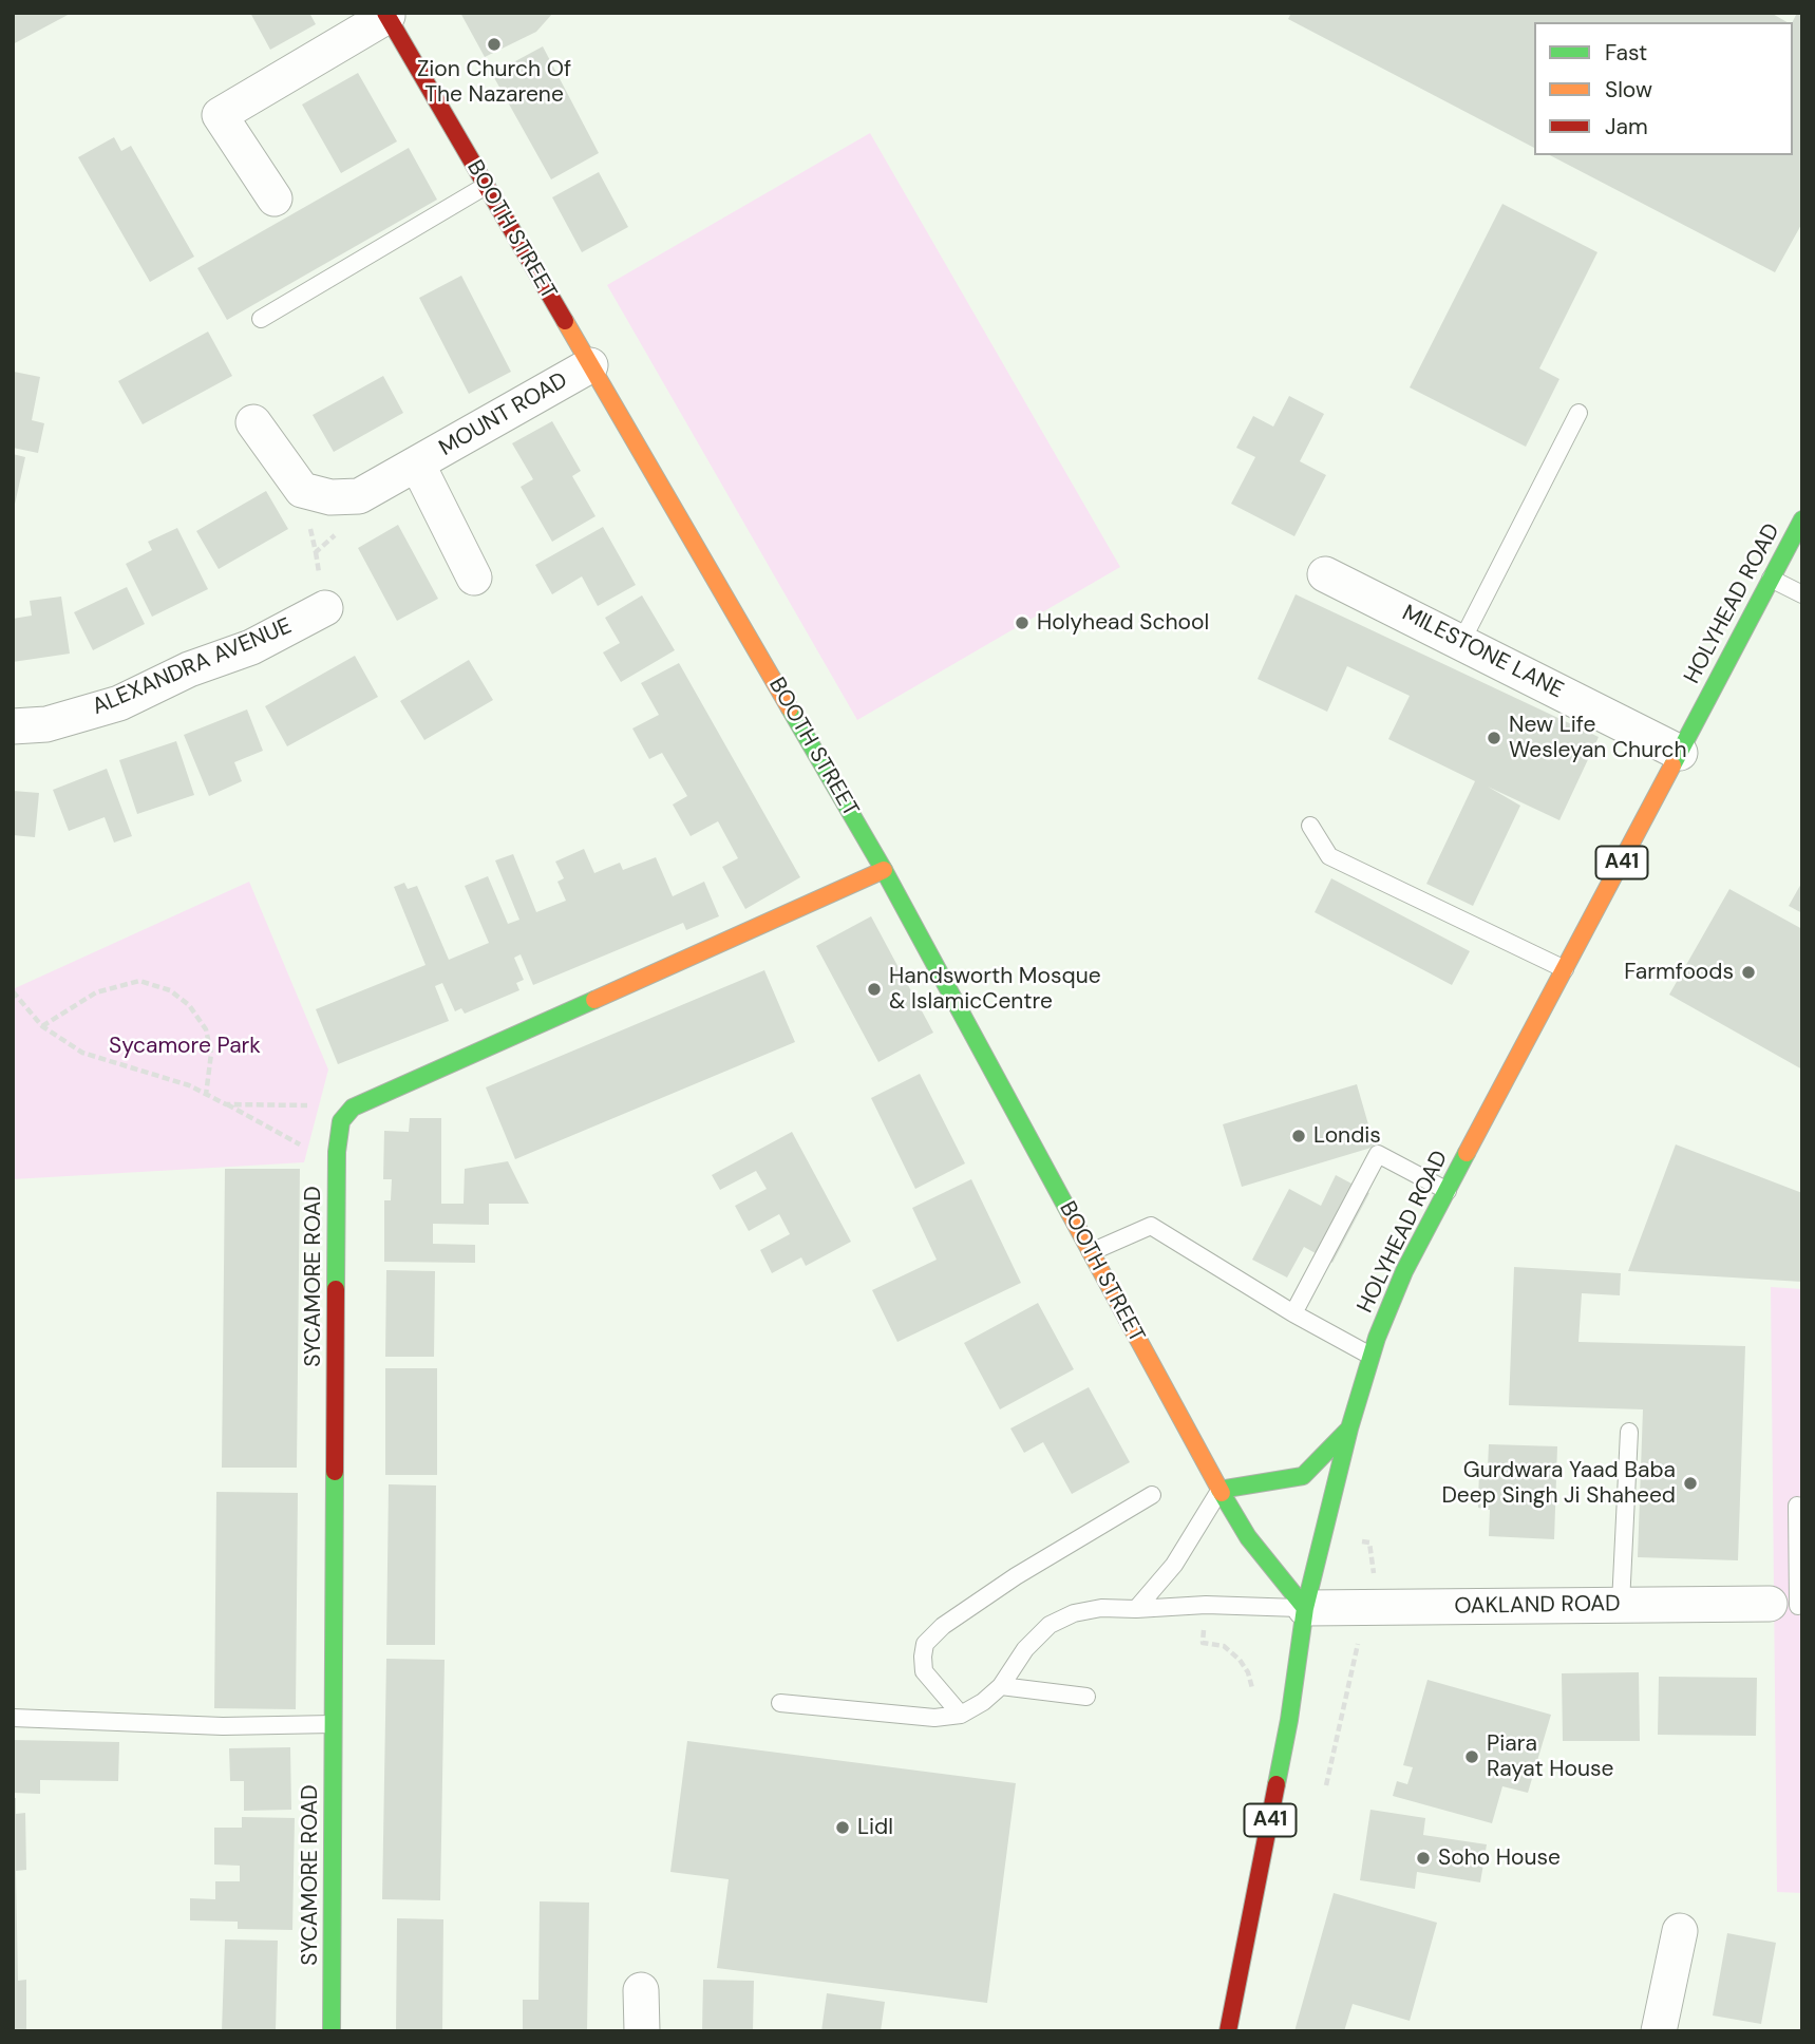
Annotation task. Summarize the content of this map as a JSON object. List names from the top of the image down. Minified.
{"streets":{"main road":["BOOTH STREET","HOLYHEAD ROAD","A41","SYCAMORE ROAD"],"street":["MOUNT ROAD","MILESTONE LANE","ALEXANDRA AVENUE","OAKLAND ROAD"]},"crossings":[["BOOTH STREET","MOUNT ROAD"],["BOOTH STREET","HOLYHEAD ROAD"],["BOOTH STREET","OAKLAND ROAD"],["HOLYHEAD ROAD","MILESTONE LANE"],["HOLYHEAD ROAD","OAKLAND ROAD"]],"parks":["Sycamore Park"],"places":["Zion Church Of The Nazarene","Holyhead School","New Life Wesleyan Church","Farmfoods","Handsworth Mosque & IslamicCentre","Londis","Gurdwara Yaad Baba Deep Singh Ji Shaheed","Piara Rayat House","Lidl","Soho House"],"legend":["Fast","Slow","Jam"]}
